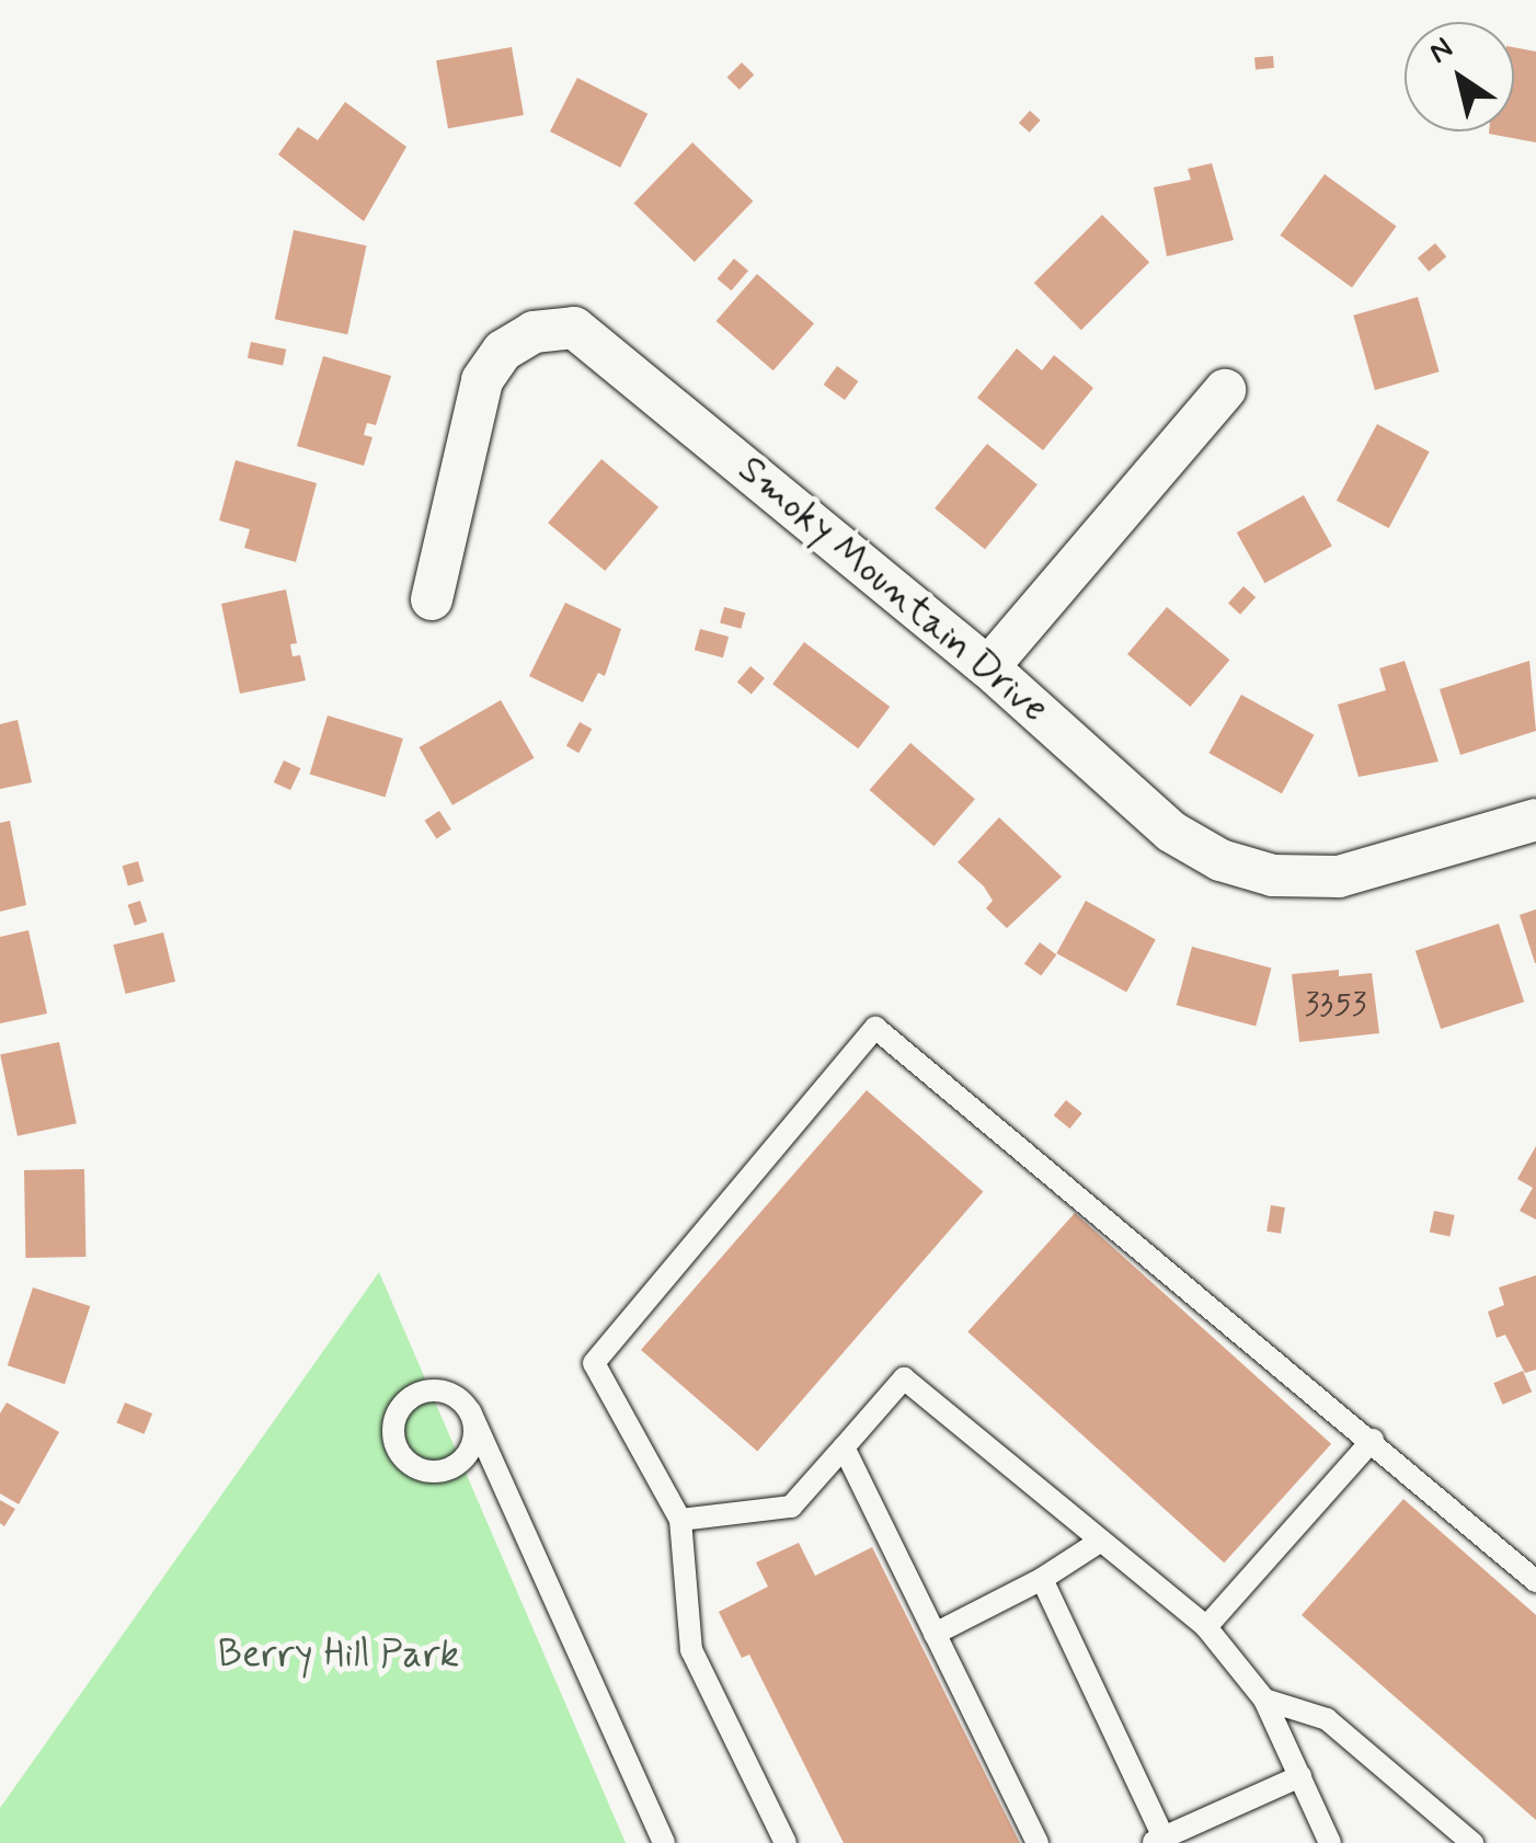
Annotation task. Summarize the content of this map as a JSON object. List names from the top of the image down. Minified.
{"streets":{"street":["Smoky Mountain Drive"]},"parks":["Berry Hill Park"],"house_numbers":["3353"],"north":"top left"}
